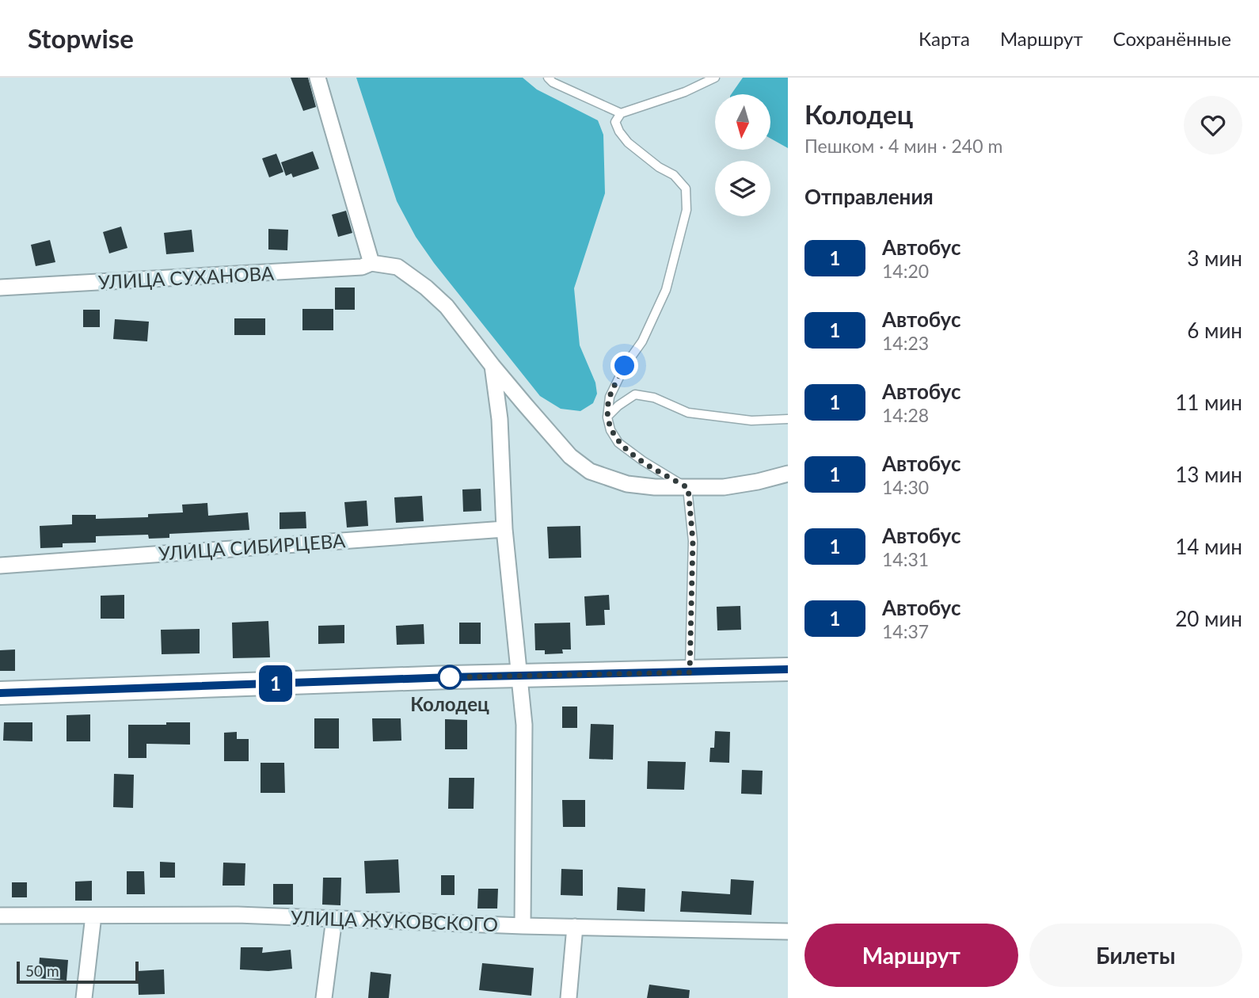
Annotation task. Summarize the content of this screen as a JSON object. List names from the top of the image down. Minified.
{"streets":{"street":["УЛИЦА СУХАНОВА","УЛИЦА СИБИРЦЕВА","УЛИЦА ЖУКОВСКОГО"]},"places":["Колодец"],"lines":["bus line 1"],"scale_bar":"50 m","north":"bottom","page":{"header":"Stopwise","nav":["Карта","Маршрут","Сохранённые"],"on_map":"1","heading":[["Колодец","Пешком · 4 мин · 240 m"],"Отправления"],"list":[{"mark":"1","name":"Автобус","note":"14:20","value":"3 мин"},{"mark":"1","name":"Автобус","note":"14:23","value":"6 мин"},{"mark":"1","name":"Автобус","note":"14:28","value":"11 мин"},{"mark":"1","name":"Автобус","note":"14:30","value":"13 мин"},{"mark":"1","name":"Автобус","note":"14:31","value":"14 мин"},{"mark":"1","name":"Автобус","note":"14:37","value":"20 мин"}],"buttons":["Маршрут","Билеты"],"scale":"50 m"}}
